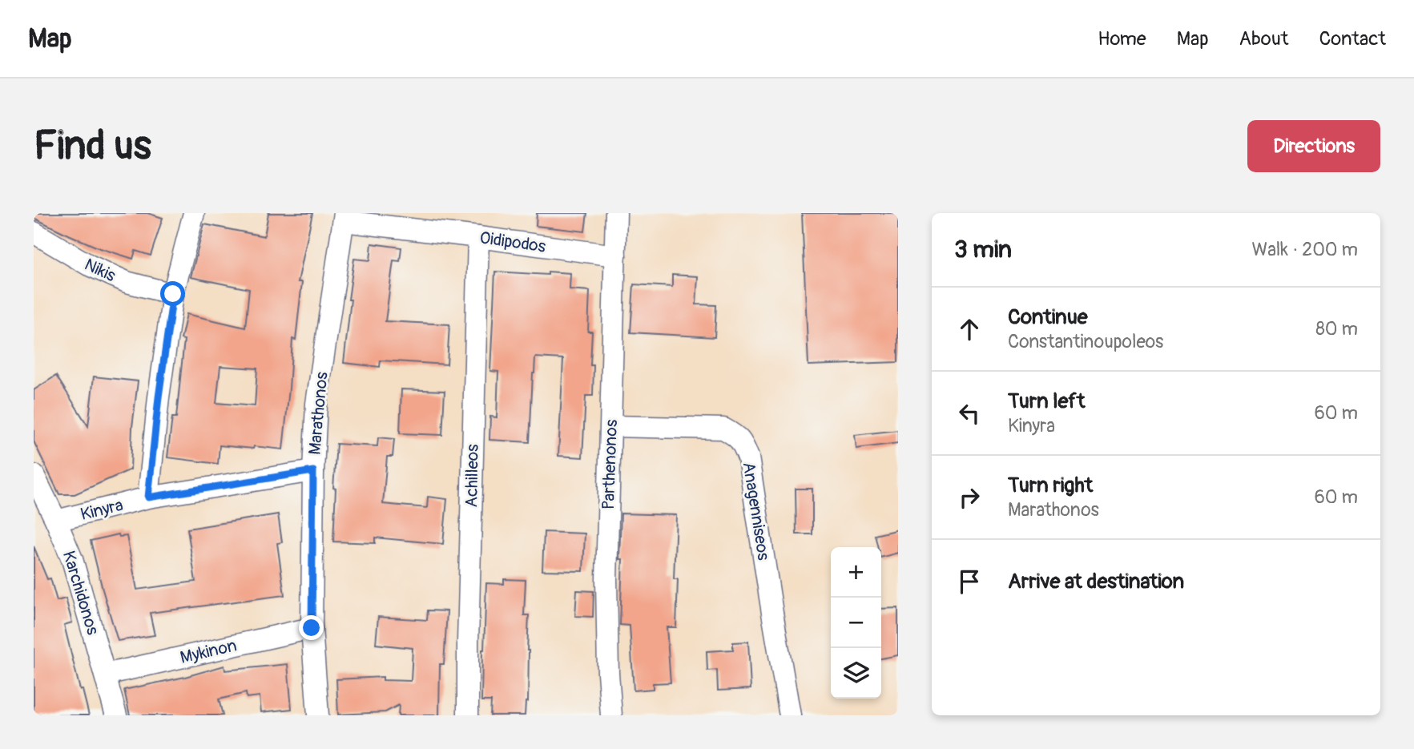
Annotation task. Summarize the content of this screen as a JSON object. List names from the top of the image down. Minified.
{"streets":{"street":["Oidipodos","Nikis","Marathonos","Parthenonos","Achilleos","Kinyra","Anagenniseos","Karchidonos","Mykinon"]},"crossings":[["Oidipodos","Marathonos"],["Oidipodos","Parthenonos"],["Oidipodos","Achilleos"],["Marathonos","Kinyra"],["Marathonos","Mykinon"],["Parthenonos","Anagenniseos"],["Kinyra","Karchidonos"],["Karchidonos","Mykinon"]],"page":{"header":"Map","nav":["Home","Map","About","Contact"],"buttons":"Directions","title":"Find us","heading":["3 min","Walk · 200 m"],"list":[["Continue","Constantinoupoleos","80 m"],["Turn left","Kinyra","60 m"],["Turn right","Marathonos","60 m"],"Arrive at destination"],"map_buttons":["+","−"]}}
